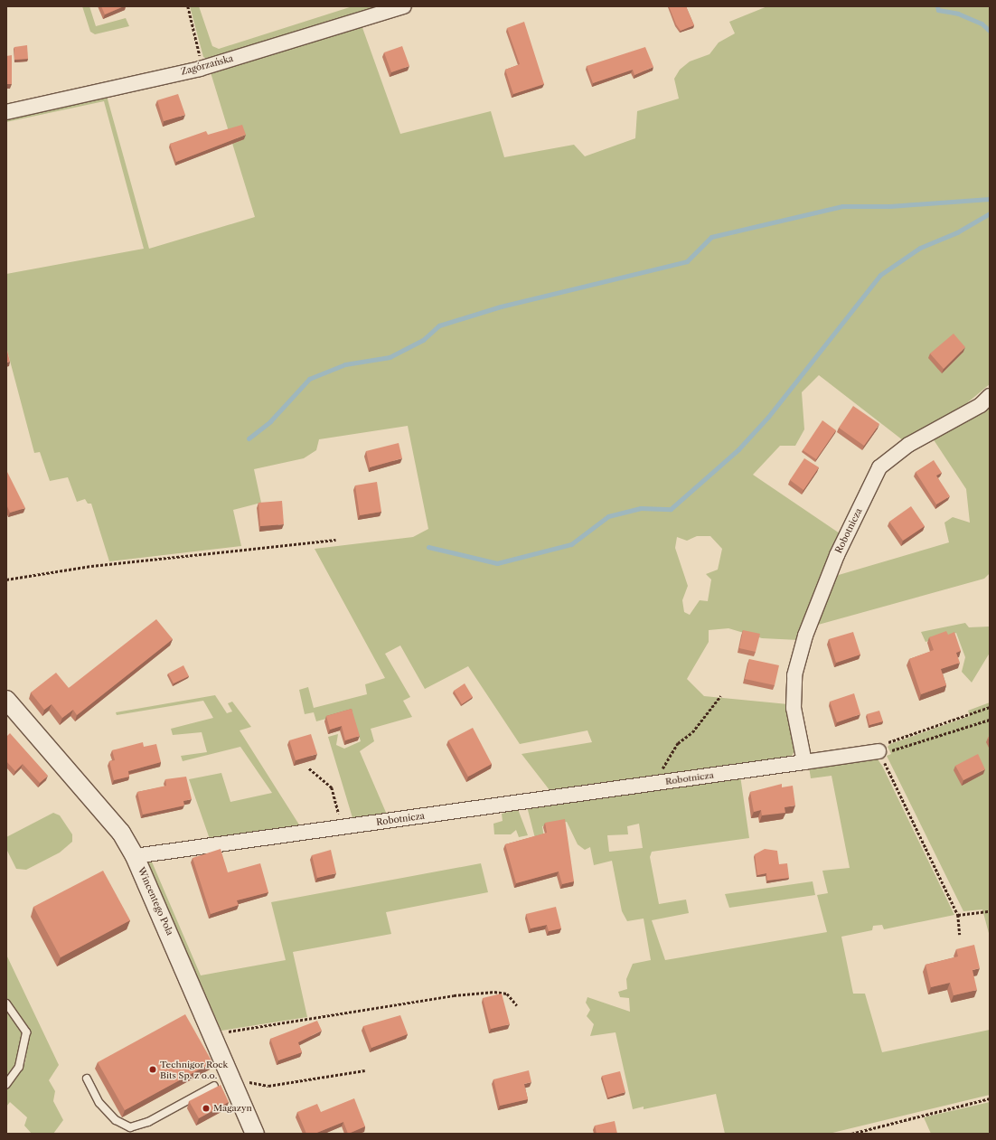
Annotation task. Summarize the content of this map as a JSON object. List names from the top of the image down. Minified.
{"streets":{"street":["Zagórzańska","Robotnicza","Wincentego Pola"]},"crossings":[["Robotnicza","Wincentego Pola"]],"places":["Technigor Rock Bits Sp. z o.o.","Magazyn"]}
